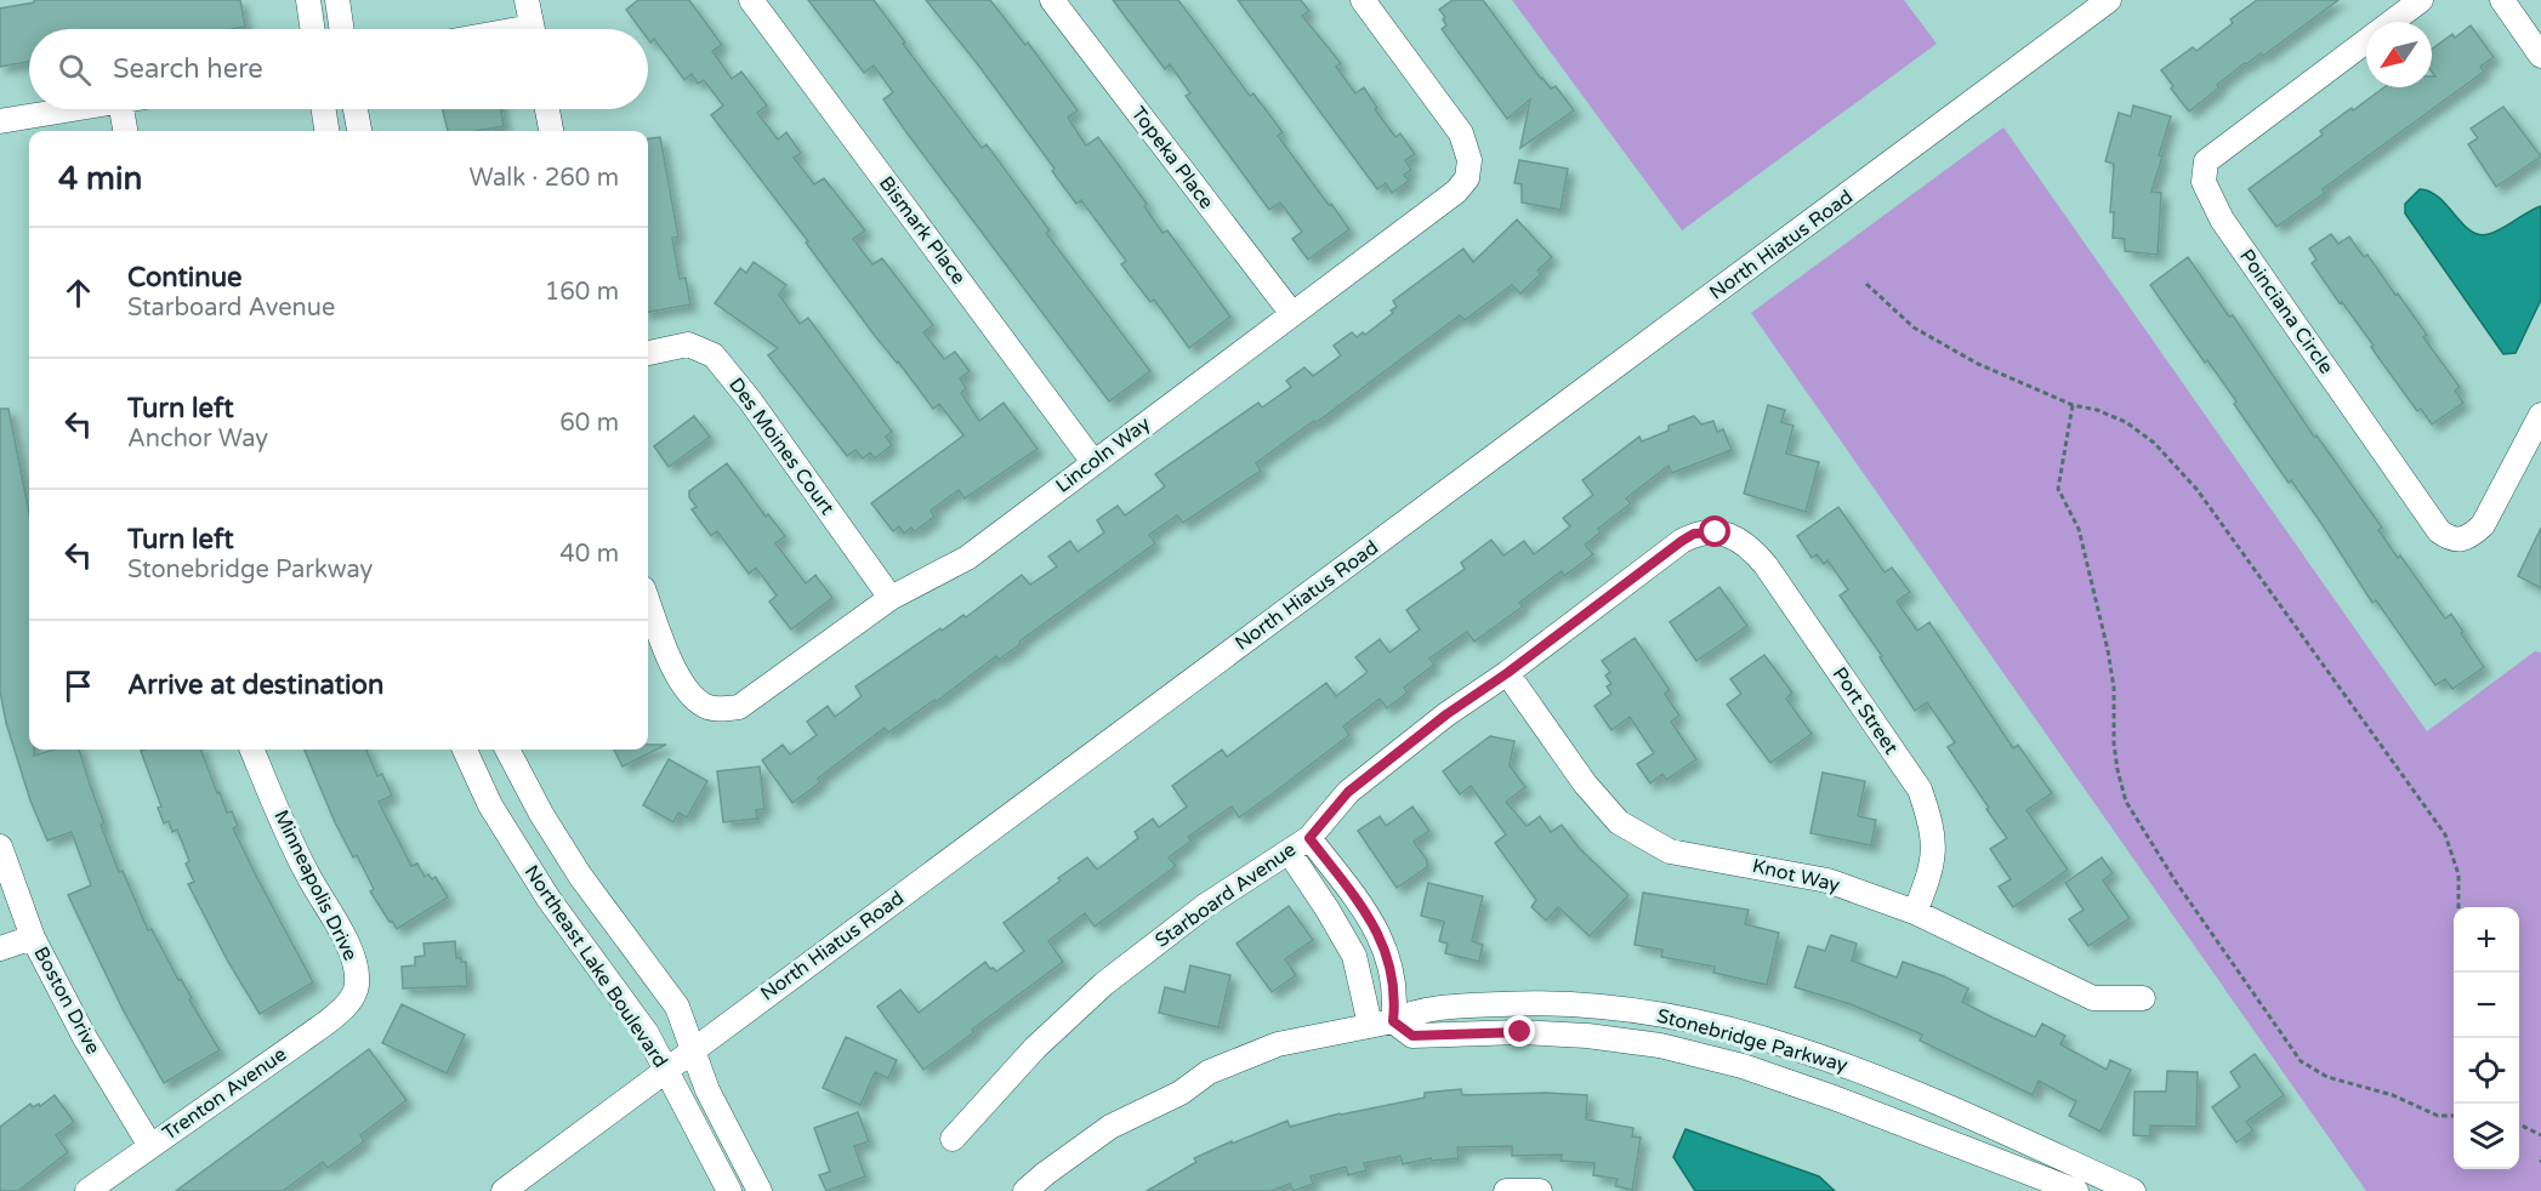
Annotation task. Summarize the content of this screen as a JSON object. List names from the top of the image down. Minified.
{"streets":{"street":["Topeka Place","Bismark Place","North Hiatus Road","Poinciana Circle","Des Moines Court","Lincoln Way","Port Street","Knot Way","Minneapolis Drive","Starboard Avenue","Northeast Lake Boulevard","Boston Drive","Stonebridge Parkway","Trenton Avenue"]},"crossings":[["Topeka Place","Lincoln Way"],["Bismark Place","Lincoln Way"],["North Hiatus Road","Northeast Lake Boulevard"],["Des Moines Court","Lincoln Way"],["Port Street","Knot Way"],["Port Street","Starboard Avenue"],["Knot Way","Starboard Avenue"],["Minneapolis Drive","Trenton Avenue"],["Boston Drive","Trenton Avenue"]],"north":"bottom left","page":{"search":"Search here","heading":["4 min","Walk · 260 m"],"list":[["Continue","Starboard Avenue","160 m"],["Turn left","Anchor Way","60 m"],["Turn left","Stonebridge Parkway","40 m"],"Arrive at destination"],"map_buttons":["+","−"]}}
